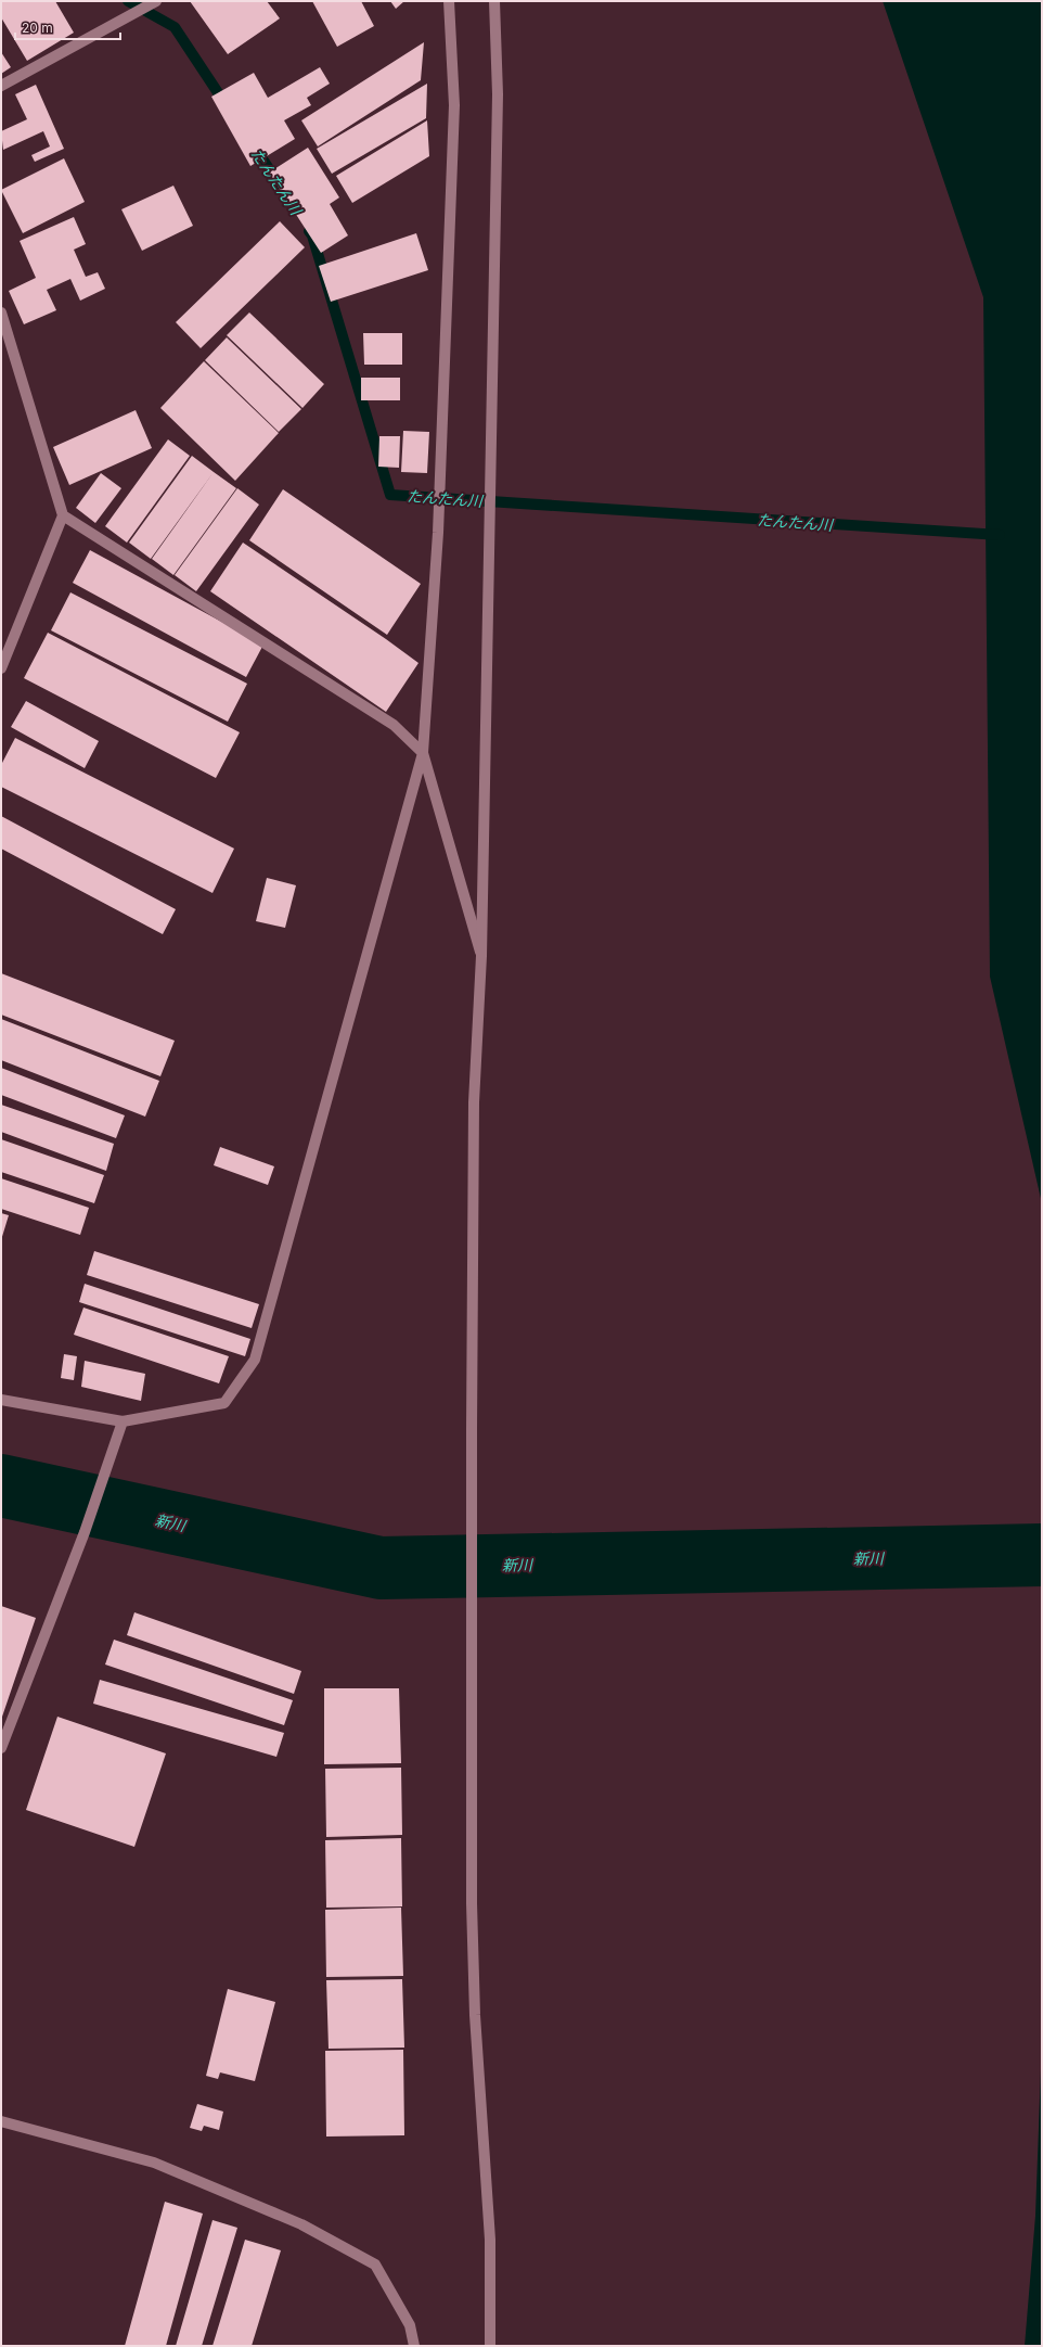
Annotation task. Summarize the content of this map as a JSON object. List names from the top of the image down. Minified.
{"water":["たんたん川","新川"],"scale_bar":"20 m"}
